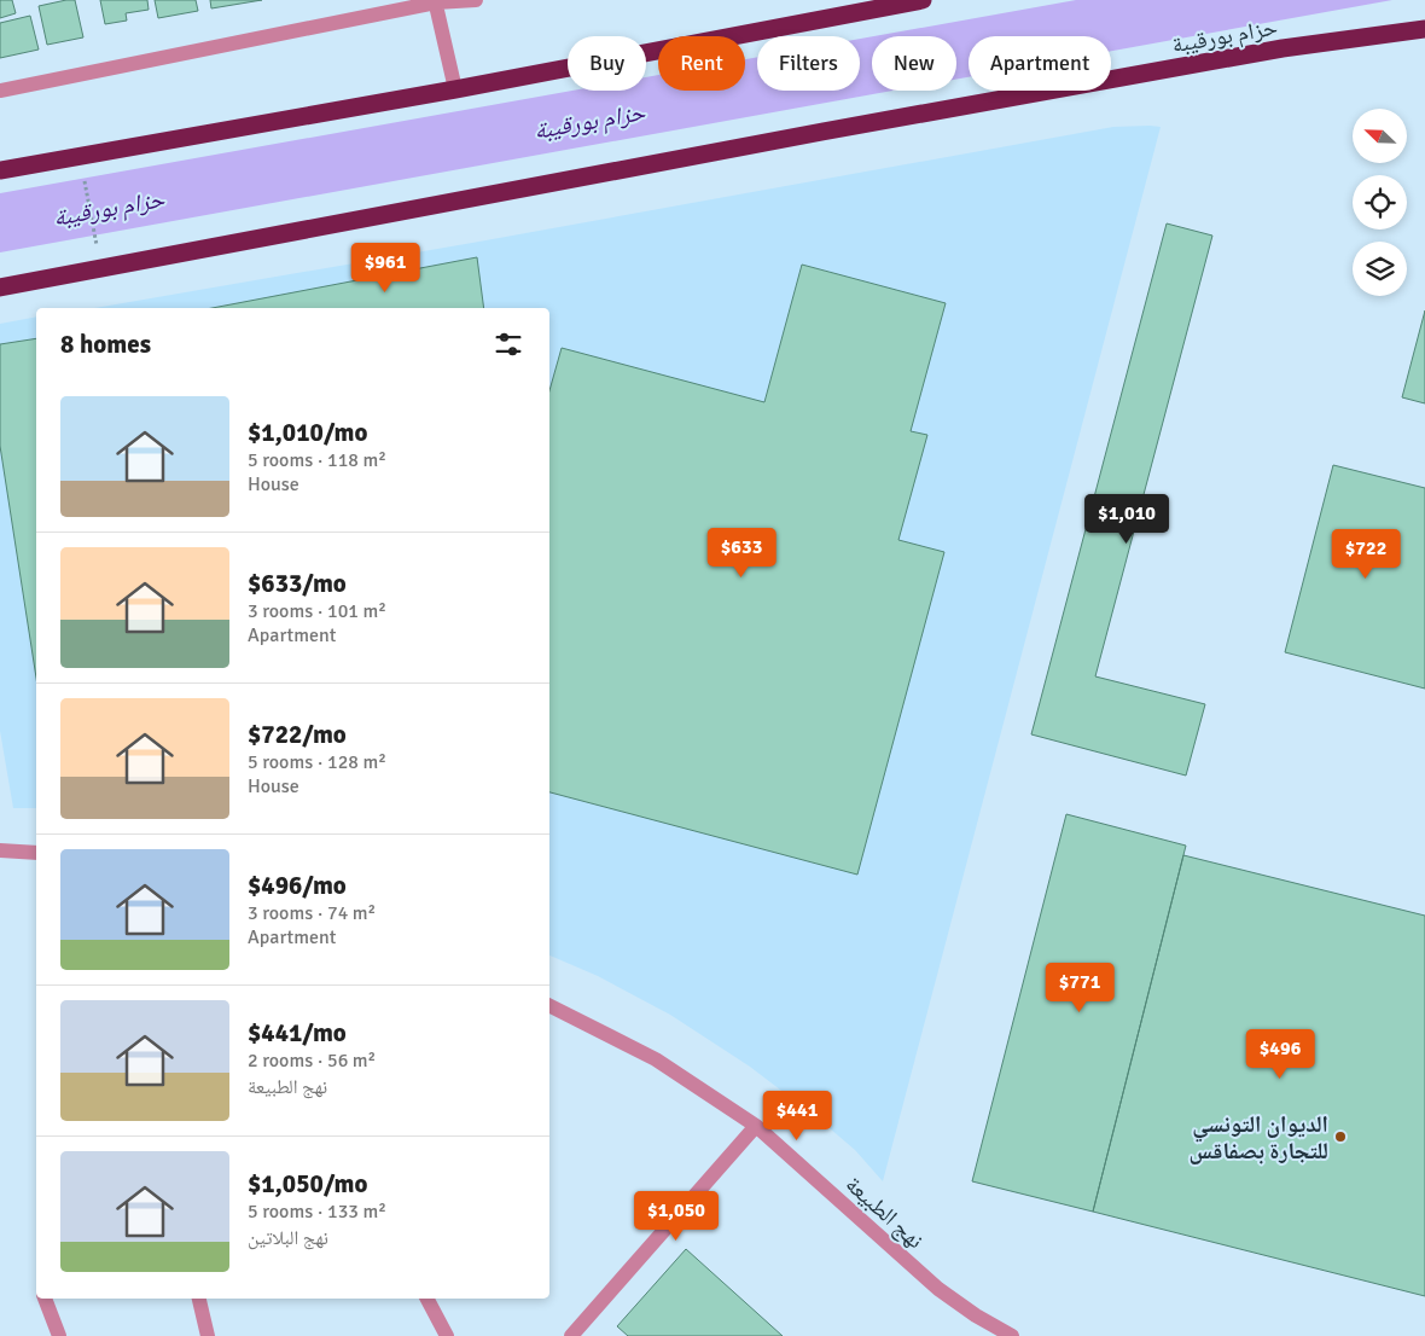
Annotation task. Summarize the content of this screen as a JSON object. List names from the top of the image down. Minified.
{"streets":{"highway":["حزام بورقيبة"],"street":["نهج الطبيعة"]},"water":["حزام بورقيبة"],"places":["الديوان التونسي للتجارة بصفاقس"],"north":"top left","page":{"chip":["Buy","Rent","Filters","New","Apartment"],"price":["$961","$1,010","$633","$722","$771","$496","$441","$1,050"],"heading":"8 homes","list":[{"name":"$1,010/mo","note":"5 rooms · 118 m² · House"},{"name":"$633/mo","note":"3 rooms · 101 m² · Apartment"},{"name":"$722/mo","note":"5 rooms · 128 m² · House"},{"name":"$496/mo","note":"3 rooms · 74 m² · Apartment"},{"name":"$441/mo","note":"2 rooms · 56 m² · نهج الطبيعة"},{"name":"$1,050/mo","note":"5 rooms · 133 m² · نهج البلاتين"}]}}
